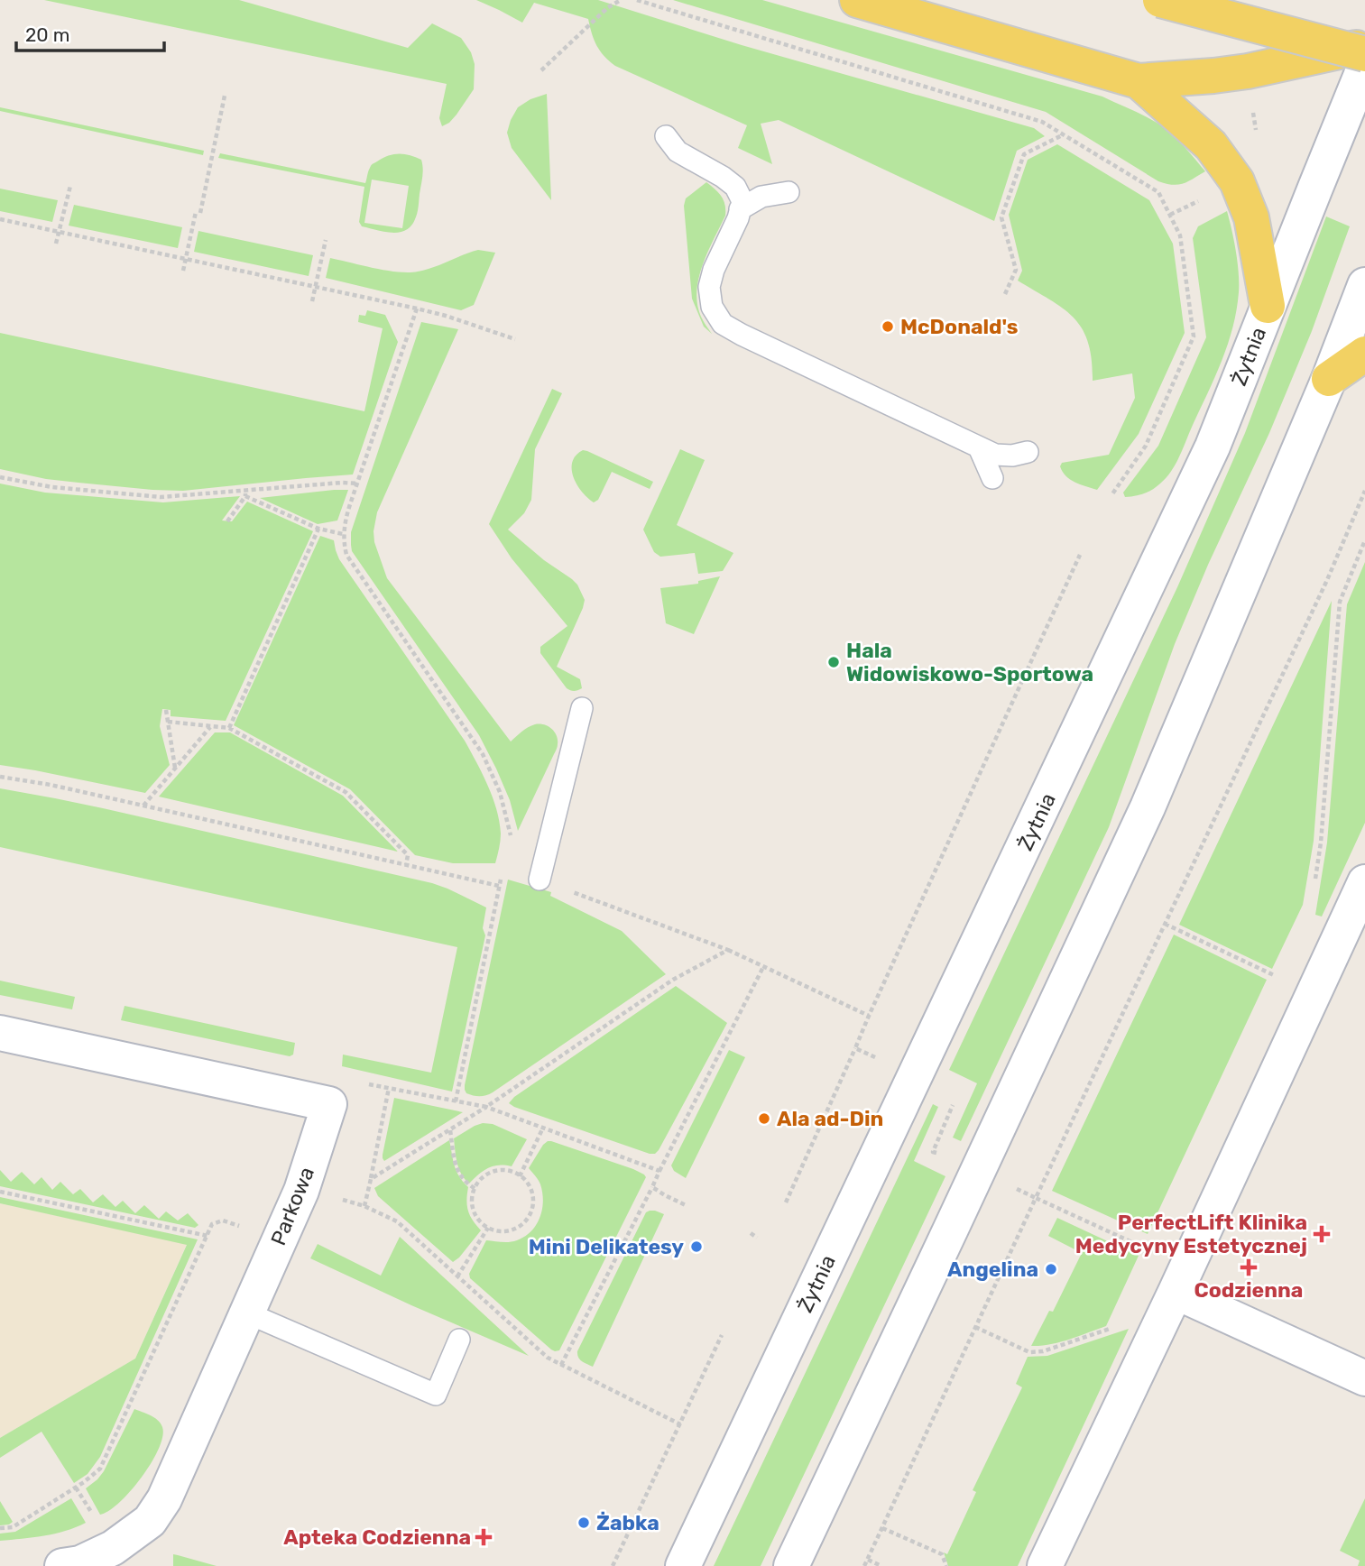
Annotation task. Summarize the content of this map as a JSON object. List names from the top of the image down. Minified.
{"streets":{"street":["Żytnia","Parkowa"]},"places":{"other":["McDonald's","Hala Widowiskowo-Sportowa","Ala ad-Din","Mini Delikatesy","Angelina","Żabka"],"health":["PerfectLift Klinika Medycyny Estetycznej","Codzienna","Apteka Codzienna"]},"scale_bar":"20 m"}
